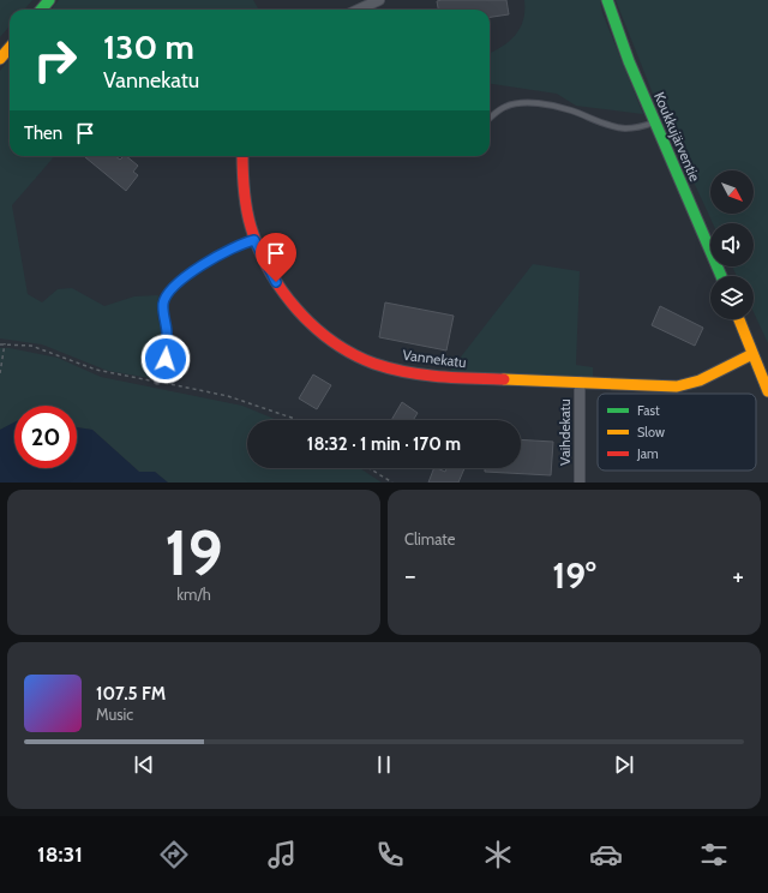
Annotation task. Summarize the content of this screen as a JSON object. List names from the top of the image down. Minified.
{"streets":{"main road":["Koukkujärventie","Vannekatu"],"street":["Vaihdekatu"]},"crossings":[["Vannekatu","Vaihdekatu"]],"legend":["Fast","Slow","Jam"],"north":"bottom right","page":{"turn":["130 m","Vannekatu"],"then":"Then","limit":"20","trip":"18:32 · 1 min · 170 m","tile":[["19","km/h"],"Climate"],"heat":["−","19°","+"],"song":["107.5 FM","Music"],"tabs":"18:31"}}
